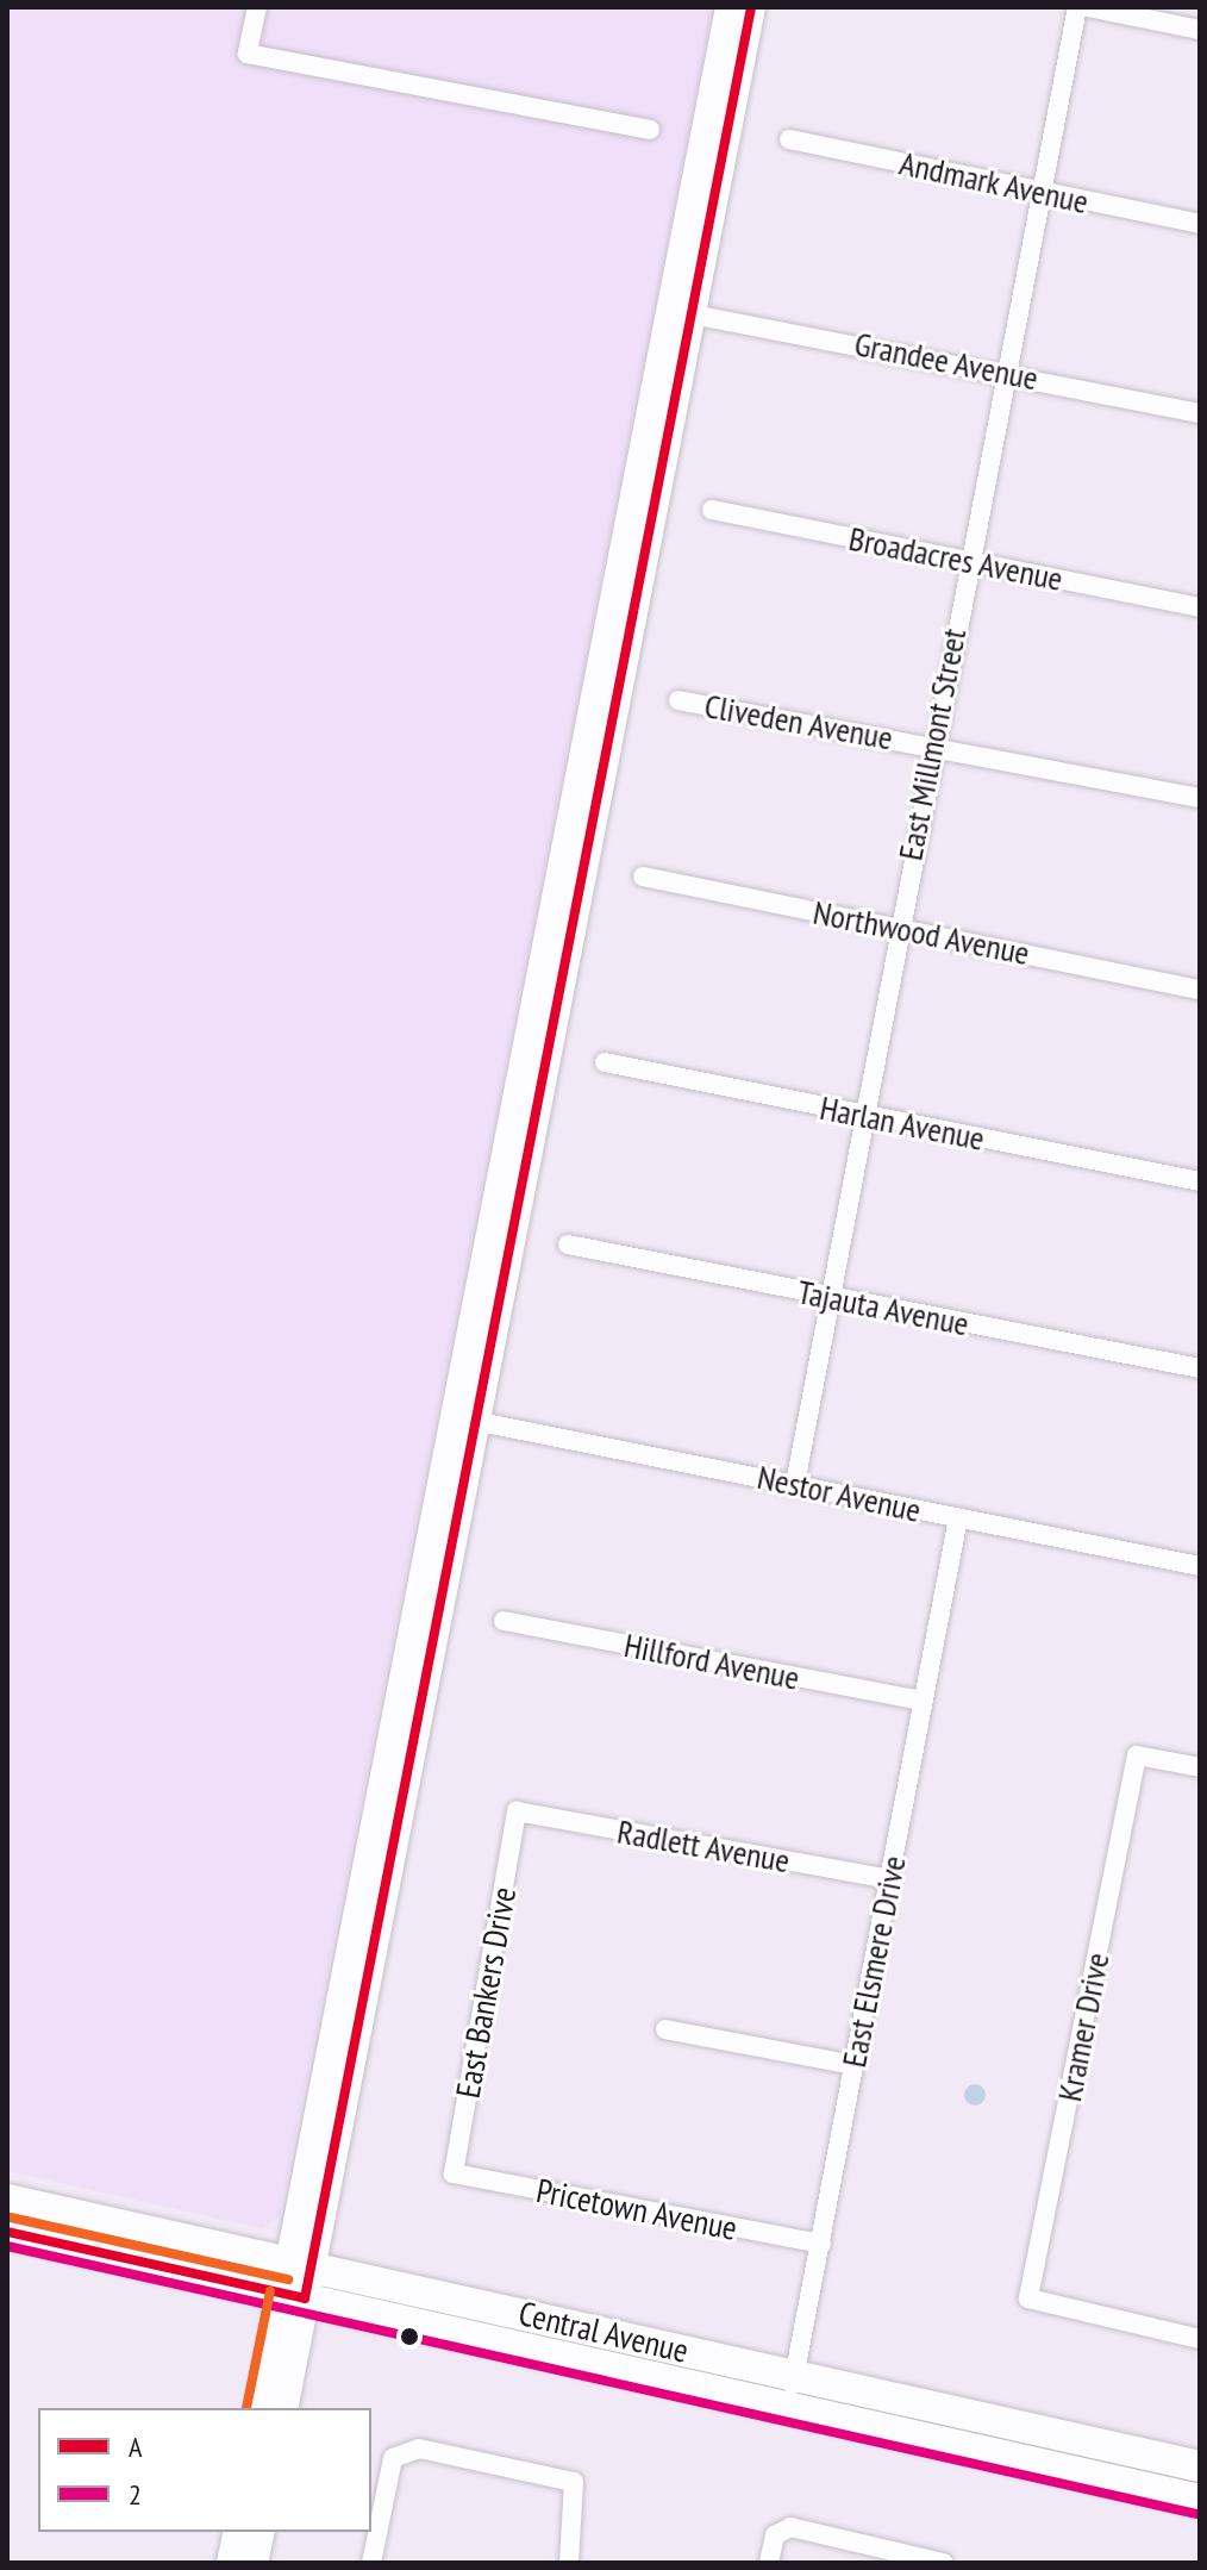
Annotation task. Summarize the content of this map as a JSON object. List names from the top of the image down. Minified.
{"streets":{"main road":["Central Avenue"],"street":["Andmark Avenue","Grandee Avenue","Broadacres Avenue","Cliveden Avenue","East Millmont Street","Northwood Avenue","Harlan Avenue","Tajauta Avenue","Nestor Avenue","Hillford Avenue","Radlett Avenue","East Elsmere Drive","East Bankers Drive","Kramer Drive","Pricetown Avenue"]},"crossings":[["Andmark Avenue","East Millmont Street"],["Grandee Avenue","East Millmont Street"],["Broadacres Avenue","East Millmont Street"],["Cliveden Avenue","East Millmont Street"],["East Millmont Street","Northwood Avenue"],["East Millmont Street","Harlan Avenue"],["East Millmont Street","Tajauta Avenue"],["East Millmont Street","Nestor Avenue"],["Nestor Avenue","East Elsmere Drive"],["Hillford Avenue","East Elsmere Drive"],["Radlett Avenue","East Elsmere Drive"],["Radlett Avenue","East Bankers Drive"],["East Elsmere Drive","Pricetown Avenue"],["East Elsmere Drive","Central Avenue"],["East Bankers Drive","Pricetown Avenue"]],"lines":["transit line A","transit line 2"],"legend":["A","2"]}
